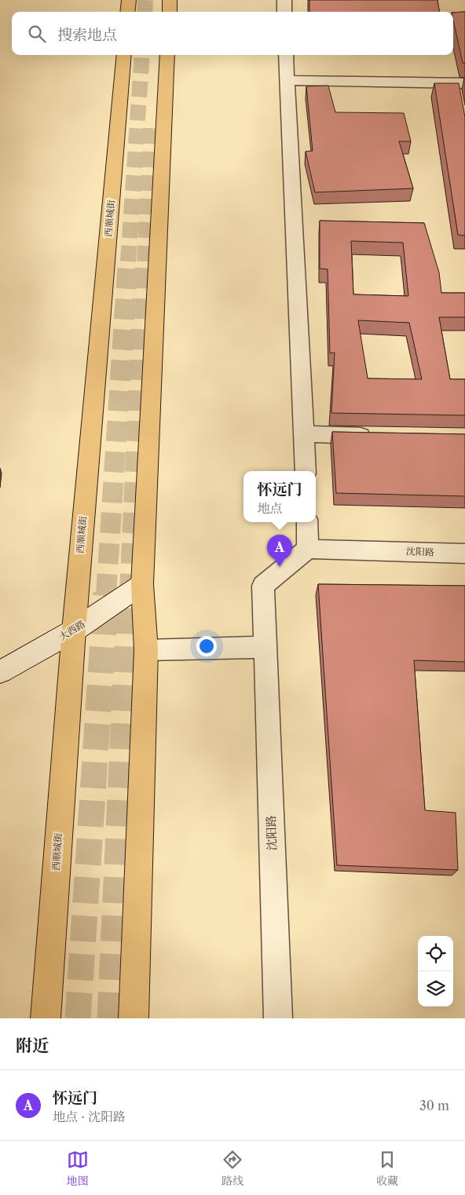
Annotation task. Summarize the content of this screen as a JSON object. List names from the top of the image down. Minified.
{"streets":{"main road":["西顺城街","大西路"],"street":["沈阳路"]},"crossings":[["西顺城街","大西路"]],"page":{"search":"搜索地点","popup":["怀远门","地点"],"pins":"A","heading":"附近","list":[{"mark":"A","name":"怀远门","note":"地点 · 沈阳路","value":"30 m"}],"nav":["地图","路线","收藏"]}}
